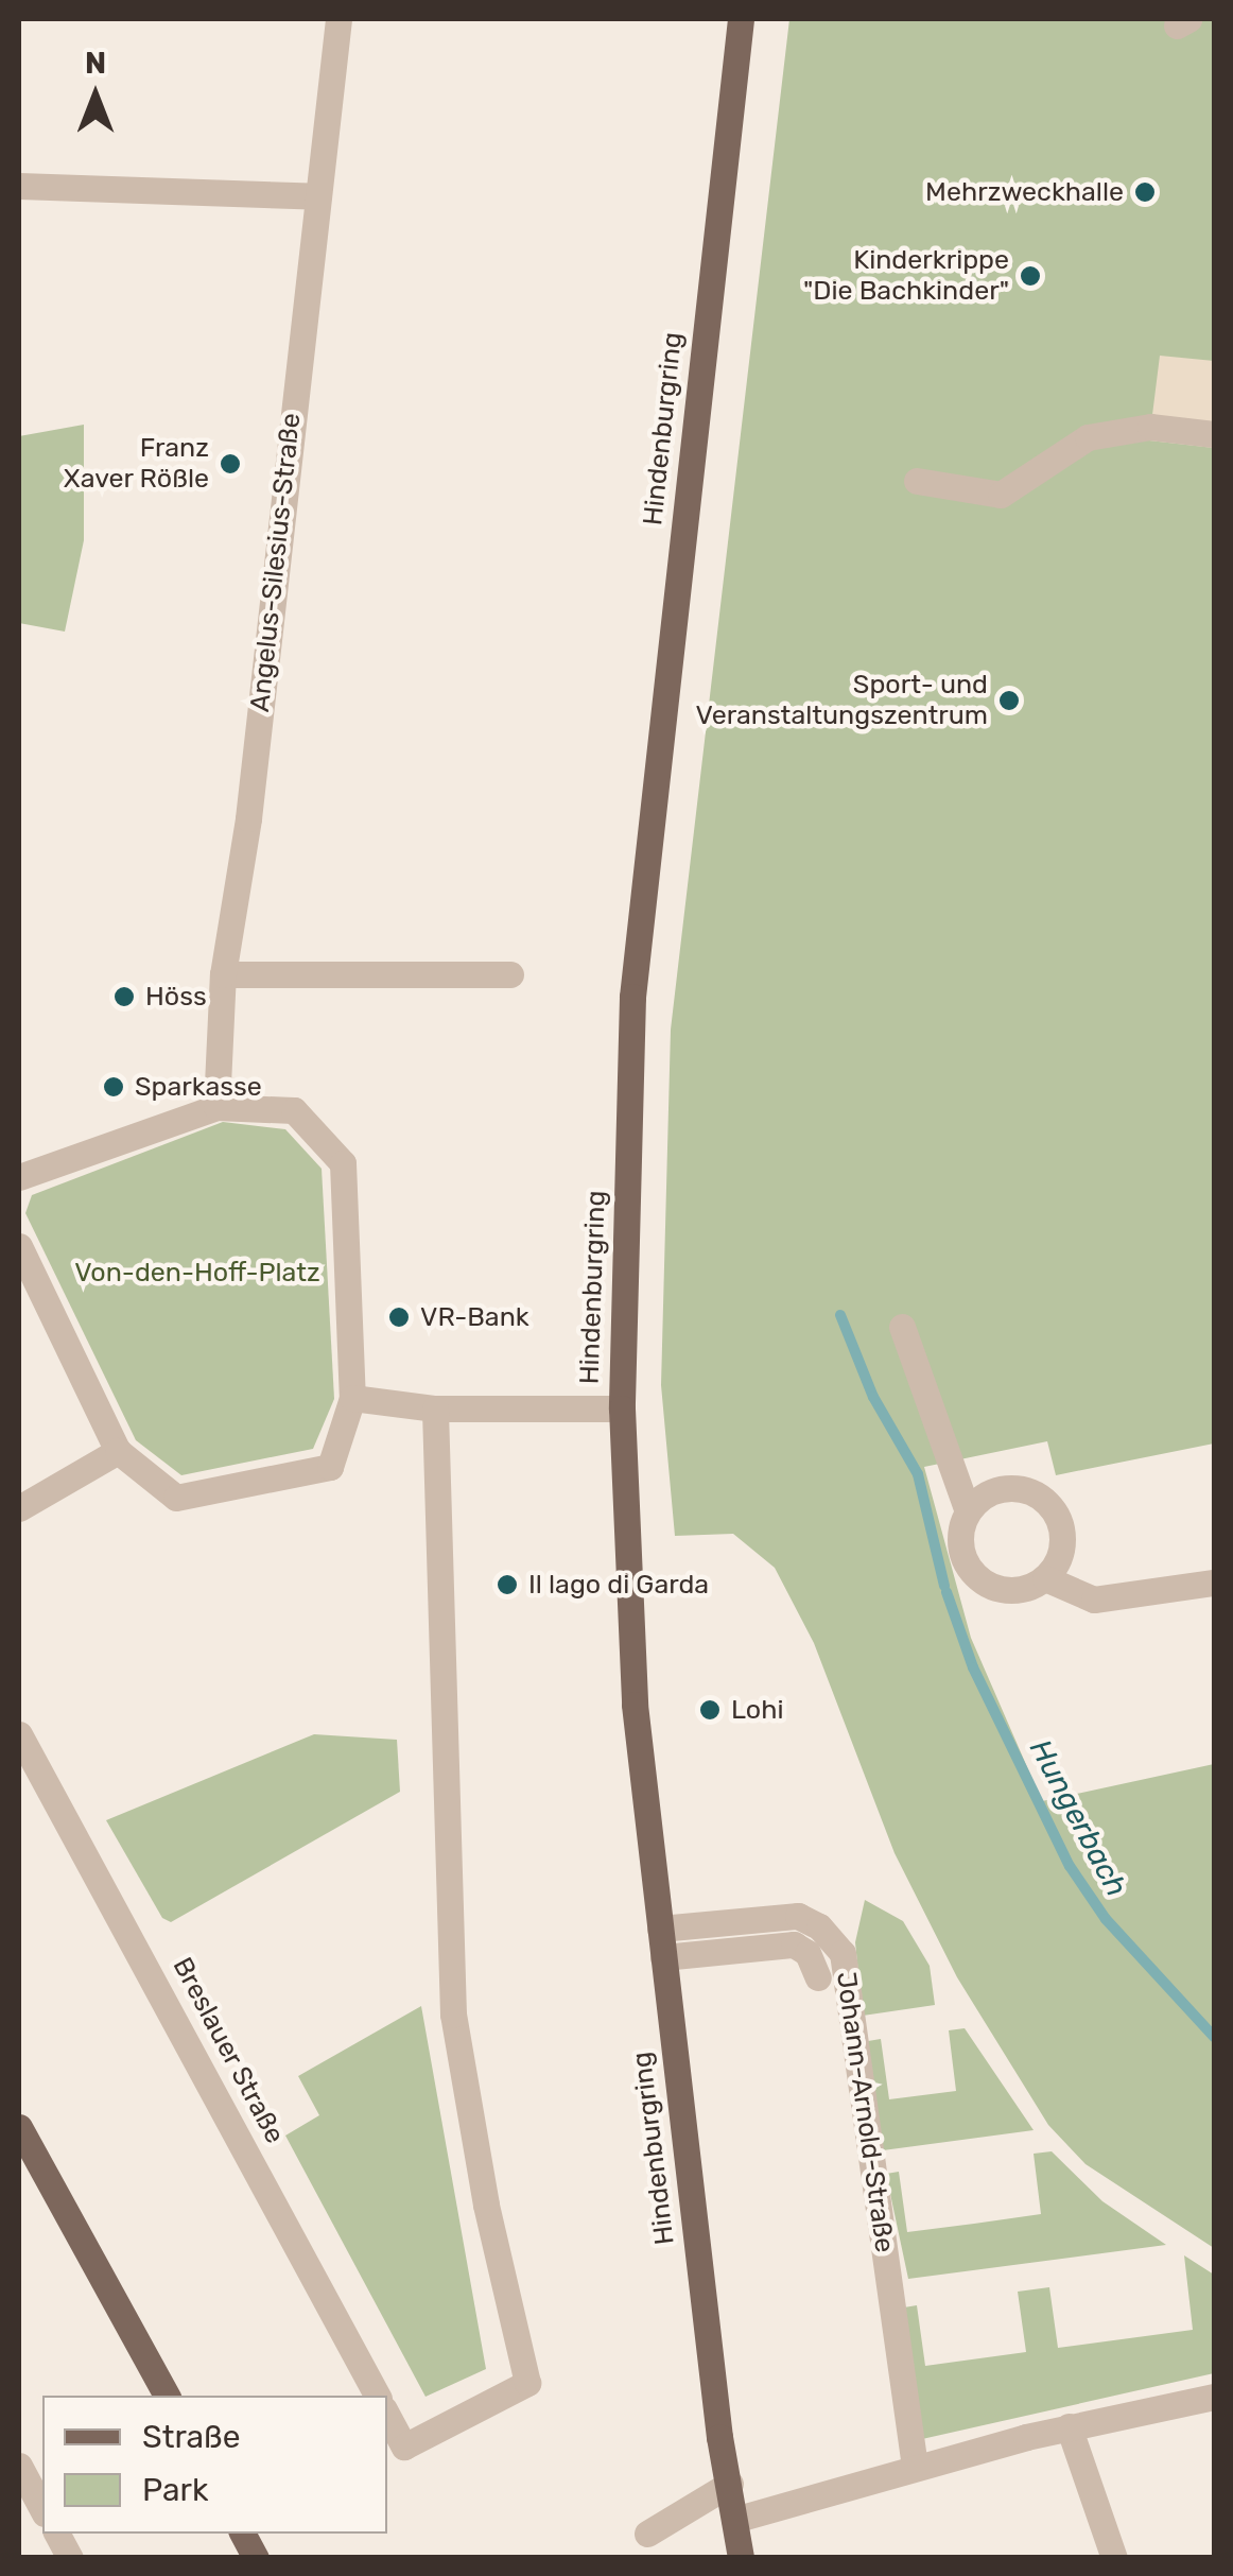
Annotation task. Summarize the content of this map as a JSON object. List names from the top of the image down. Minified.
{"streets":{"main road":["Hindenburgring"],"street":["Angelus-Silesius-Straße","Breslauer Straße","Johann-Arnold-Straße"]},"crossings":[["Hindenburgring","Johann-Arnold-Straße"]],"water":["Hungerbach"],"parks":["Von-den-Hoff-Platz"],"places":["Mehrzweckhalle","Kinderkrippe \"Die Bachkinder\"","Franz Xaver Rößle","Sport- und Veranstaltungszentrum","Höss","Sparkasse","VR-Bank","Il lago di Garda","Lohi"],"legend":["Straße","Park"],"north":"top"}
